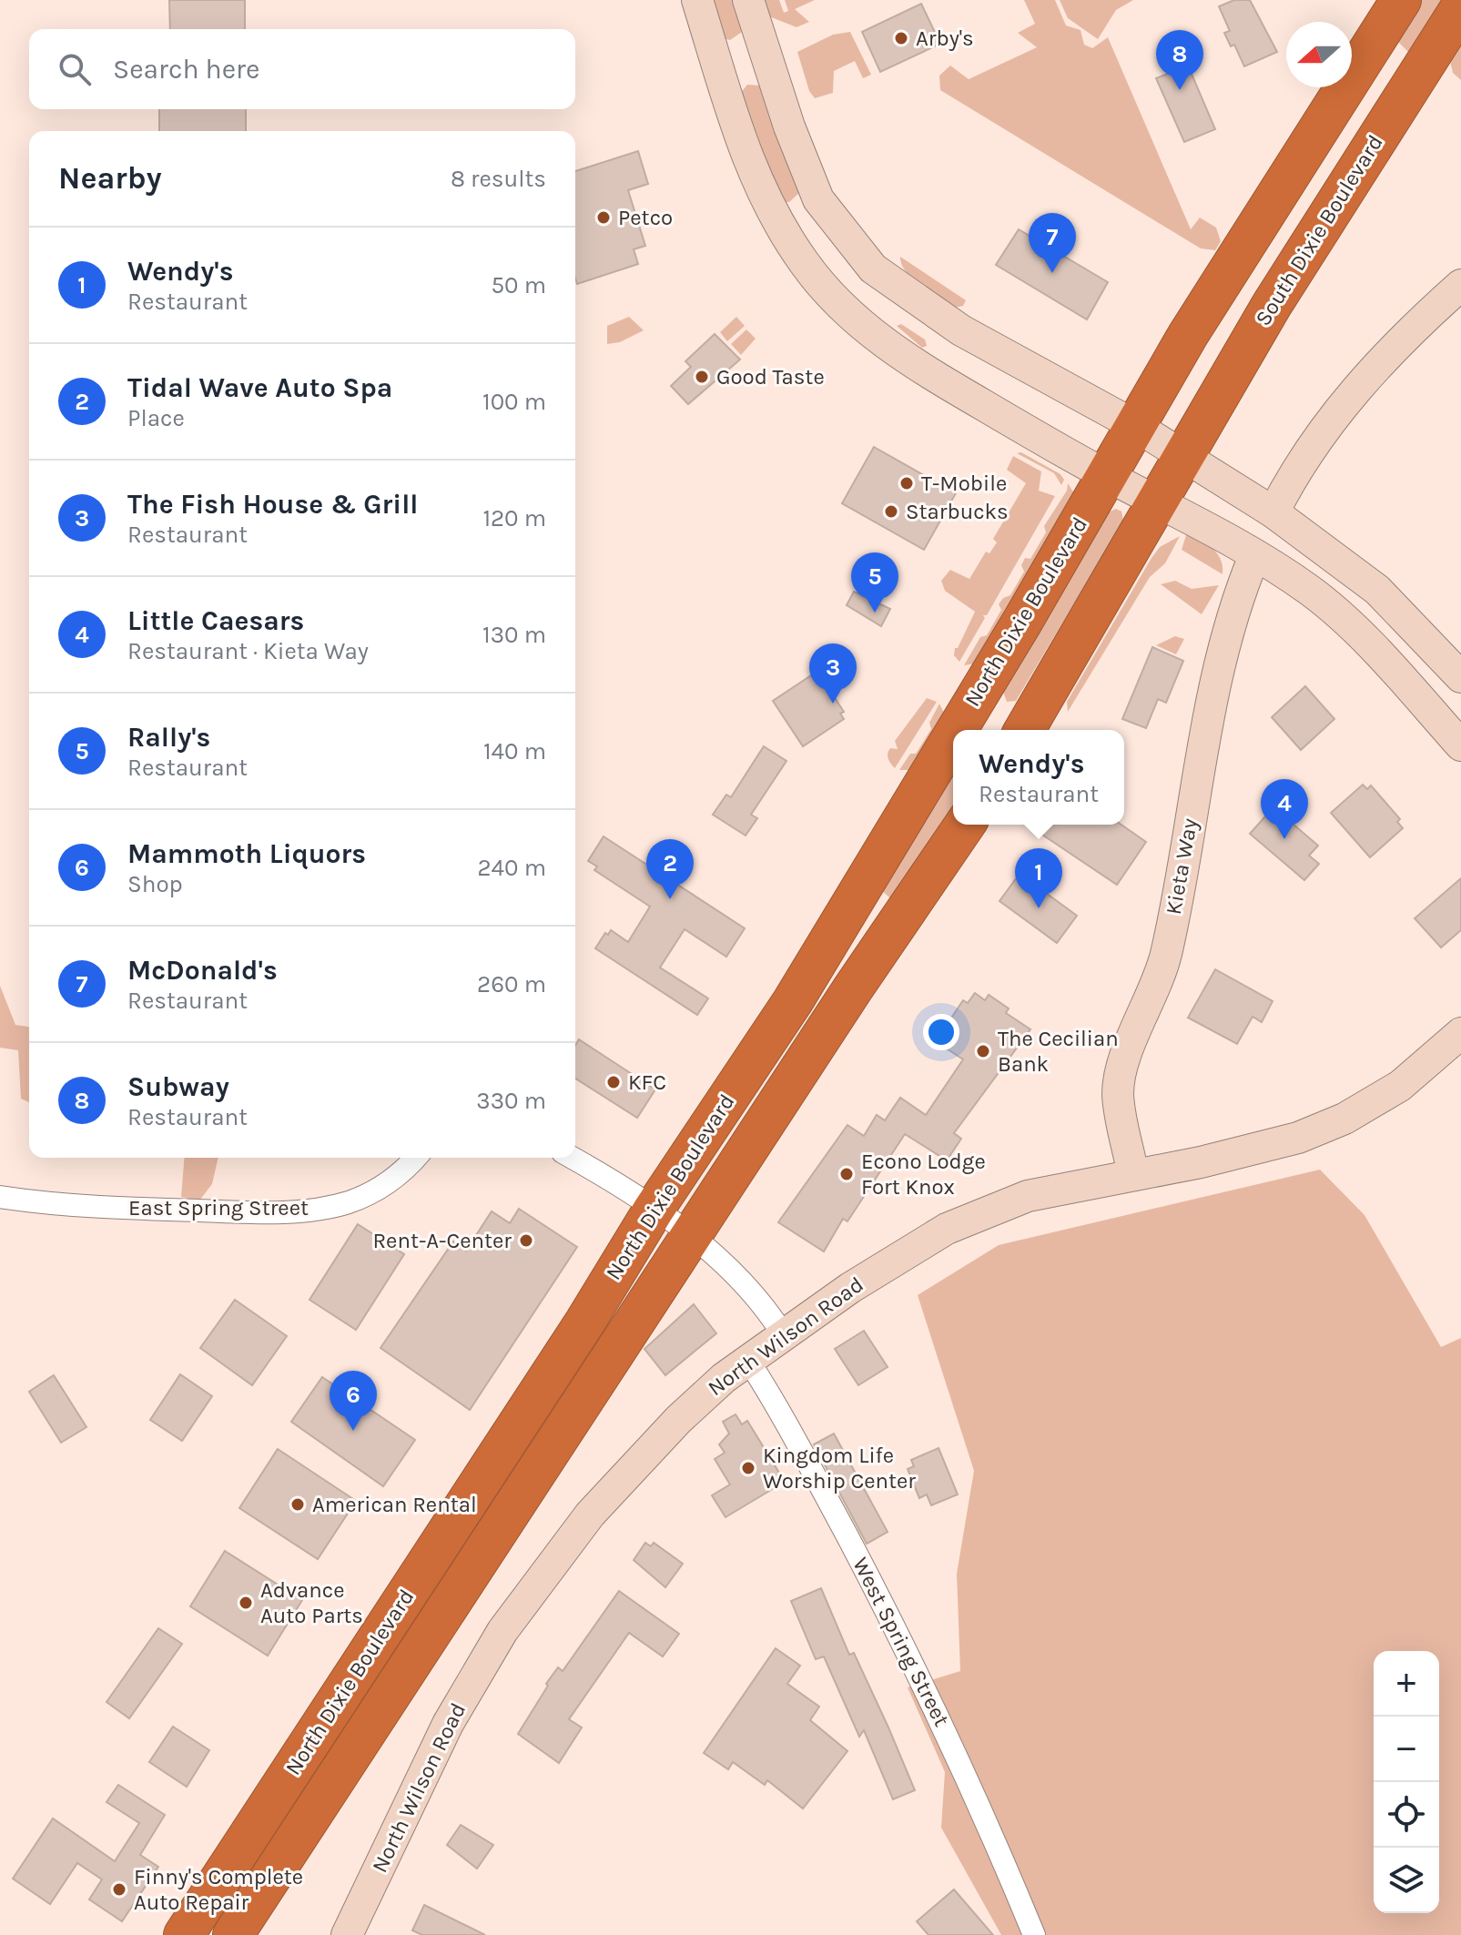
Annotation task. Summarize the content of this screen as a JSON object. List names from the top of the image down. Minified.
{"streets":{"highway":["South Dixie Boulevard","North Dixie Boulevard"],"main road":["Kieta Way","North Wilson Road"],"street":["East Spring Street","West Spring Street"]},"crossings":[["Kieta Way","North Wilson Road"],["North Wilson Road","West Spring Street"]],"places":["Arby's","Petco","Good Taste","T-Mobile","Starbucks","The Cecilian Bank","KFC","Econo Lodge Fort Knox","Rent-A-Center","Kingdom Life Worship Center","American Rental","Advance Auto Parts","Finny's Complete Auto Repair"],"north":"left","page":{"search":"Search here","pins":["8","7","5","3","4","2","1","6"],"heading":["Nearby","8 results"],"list":[{"mark":"1","name":"Wendy's","note":"Restaurant","value":"50 m"},{"mark":"2","name":"Tidal Wave Auto Spa","note":"Place","value":"100 m"},{"mark":"3","name":"The Fish House & Grill","note":"Restaurant","value":"120 m"},{"mark":"4","name":"Little Caesars","note":"Restaurant · Kieta Way","value":"130 m"},{"mark":"5","name":"Rally's","note":"Restaurant","value":"140 m"},{"mark":"6","name":"Mammoth Liquors","note":"Shop","value":"240 m"},{"mark":"7","name":"McDonald's","note":"Restaurant","value":"260 m"},{"mark":"8","name":"Subway","note":"Restaurant","value":"330 m"}],"popup":["Wendy's","Restaurant"],"map_buttons":["+","−"]}}
